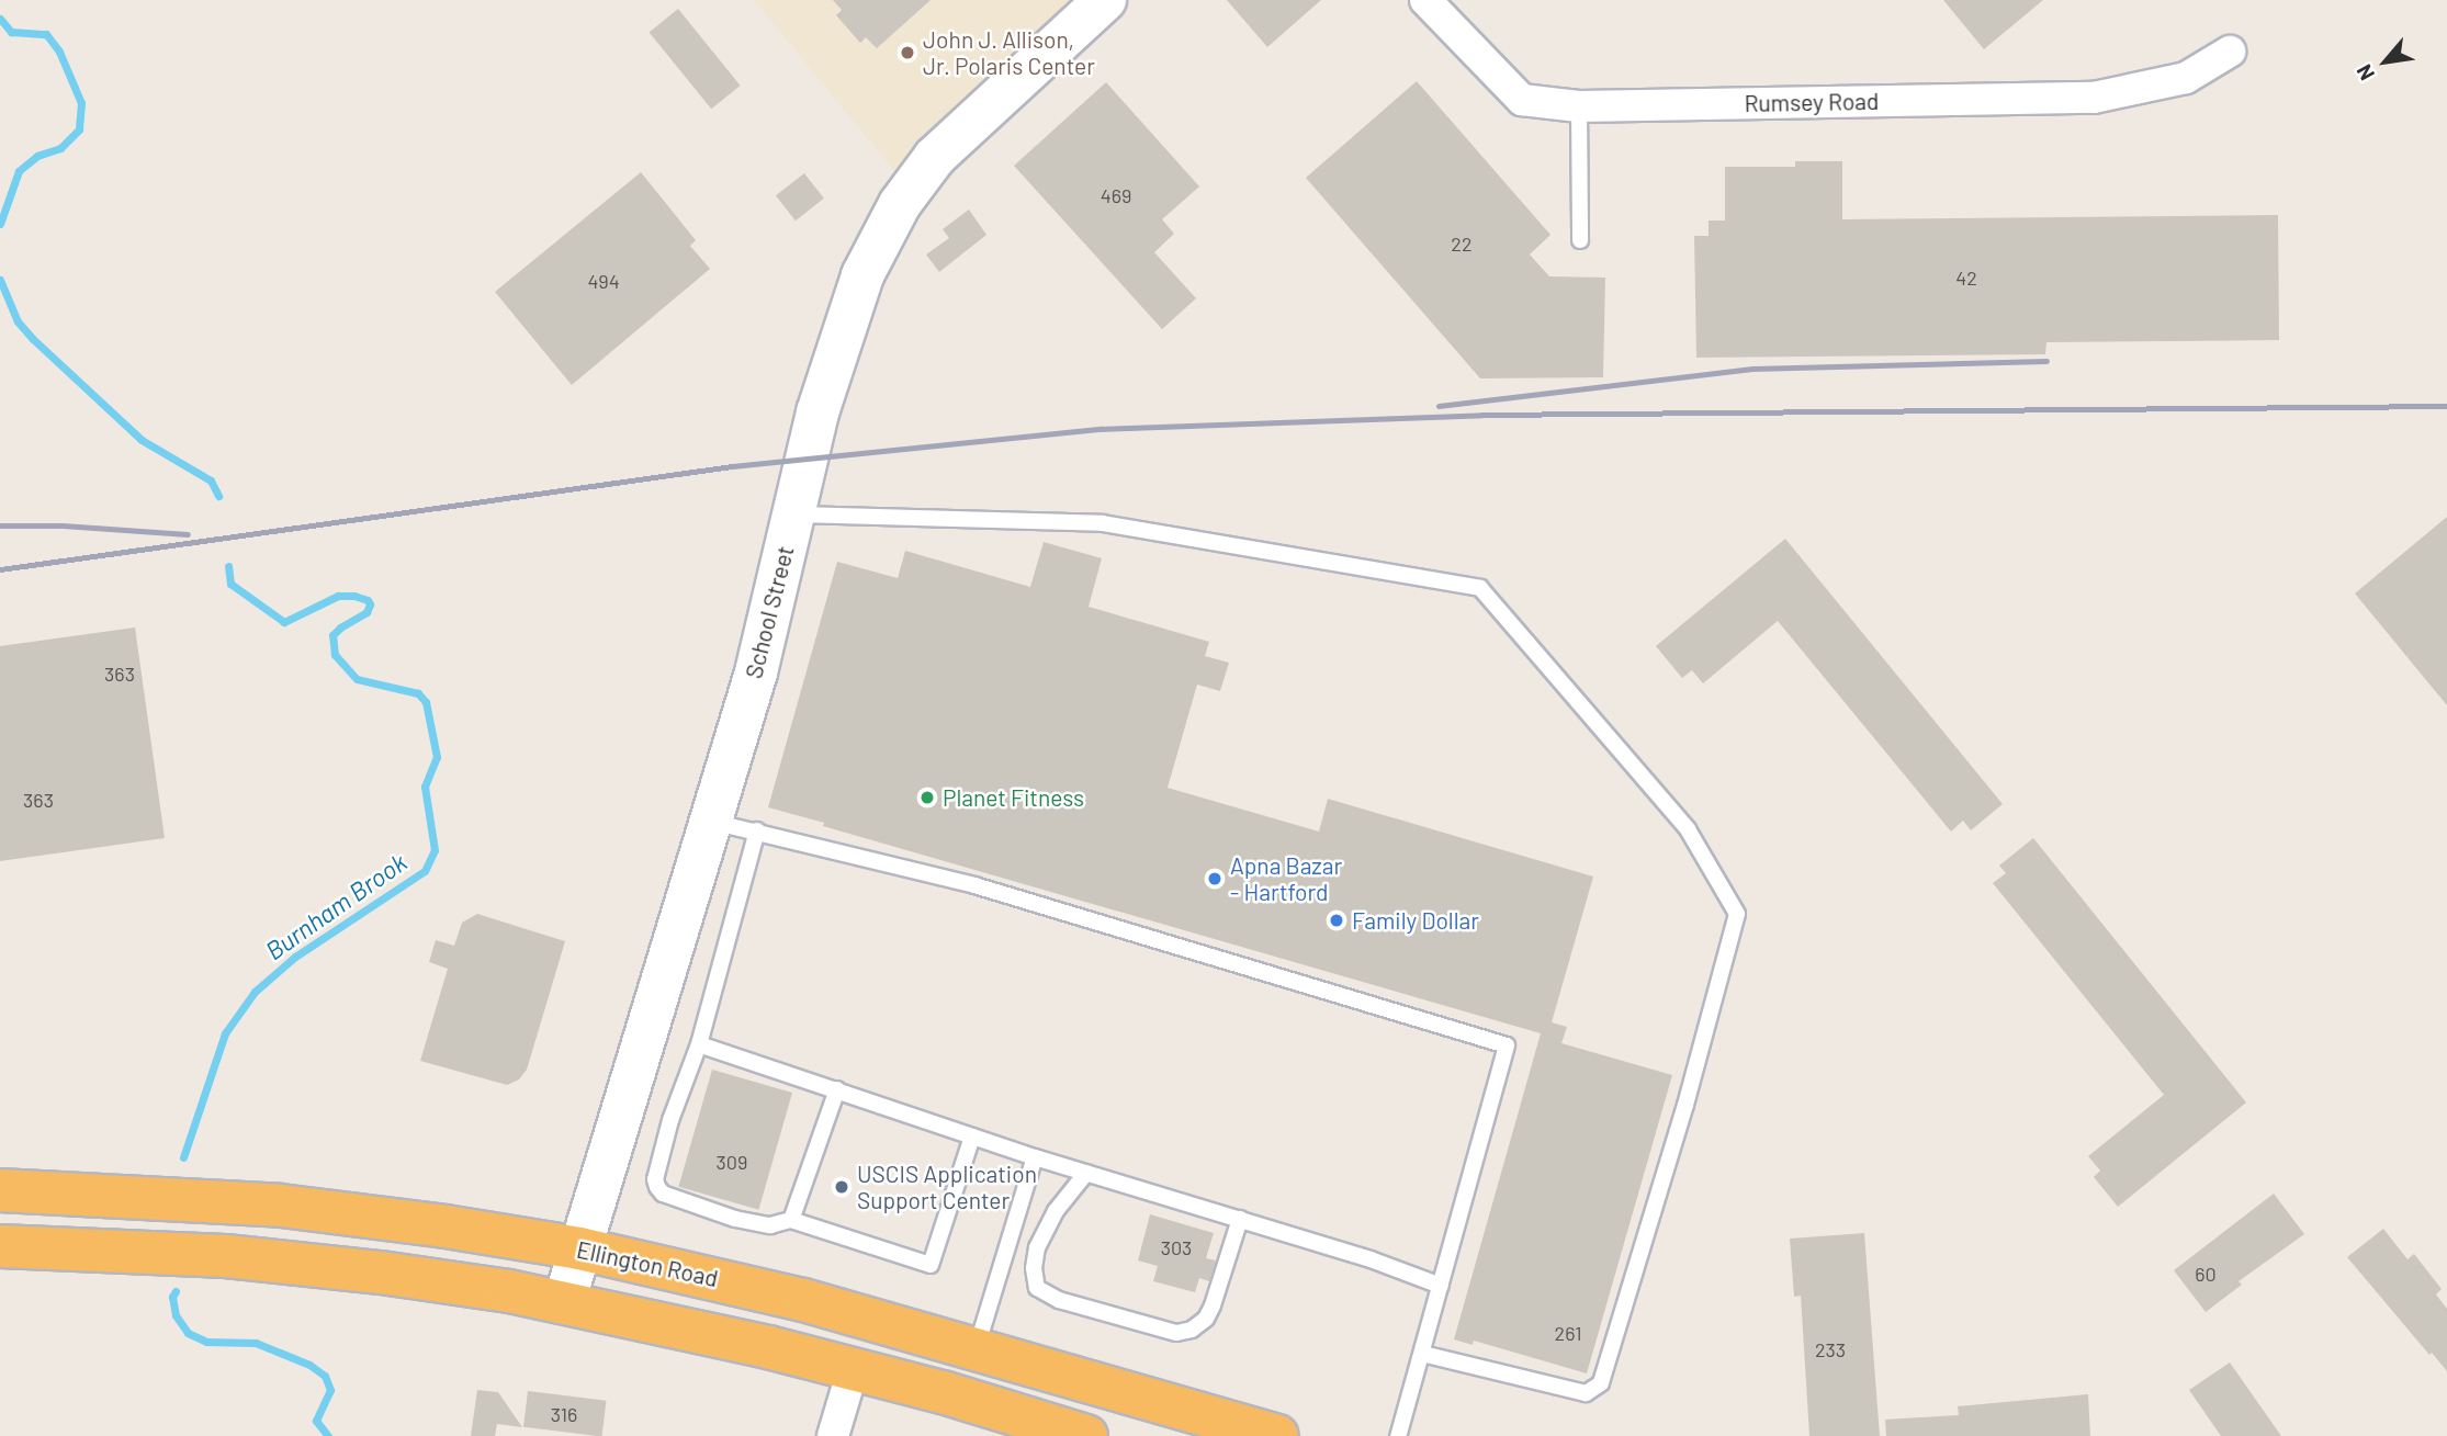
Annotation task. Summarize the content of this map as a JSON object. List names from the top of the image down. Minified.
{"streets":{"highway":["Ellington Road"],"main road":["School Street"],"street":["Rumsey Road"]},"crossings":[["School Street","Ellington Road"]],"water":["Burnham Brook"],"places":["John J. Allison, Jr. Polaris Center","Planet Fitness","Apna Bazar - Hartford","Family Dollar","USCIS Application Support Center"],"house_numbers":["469","22","42","494","363","363","309","303","60","261","233","316"],"north":"bottom left"}
